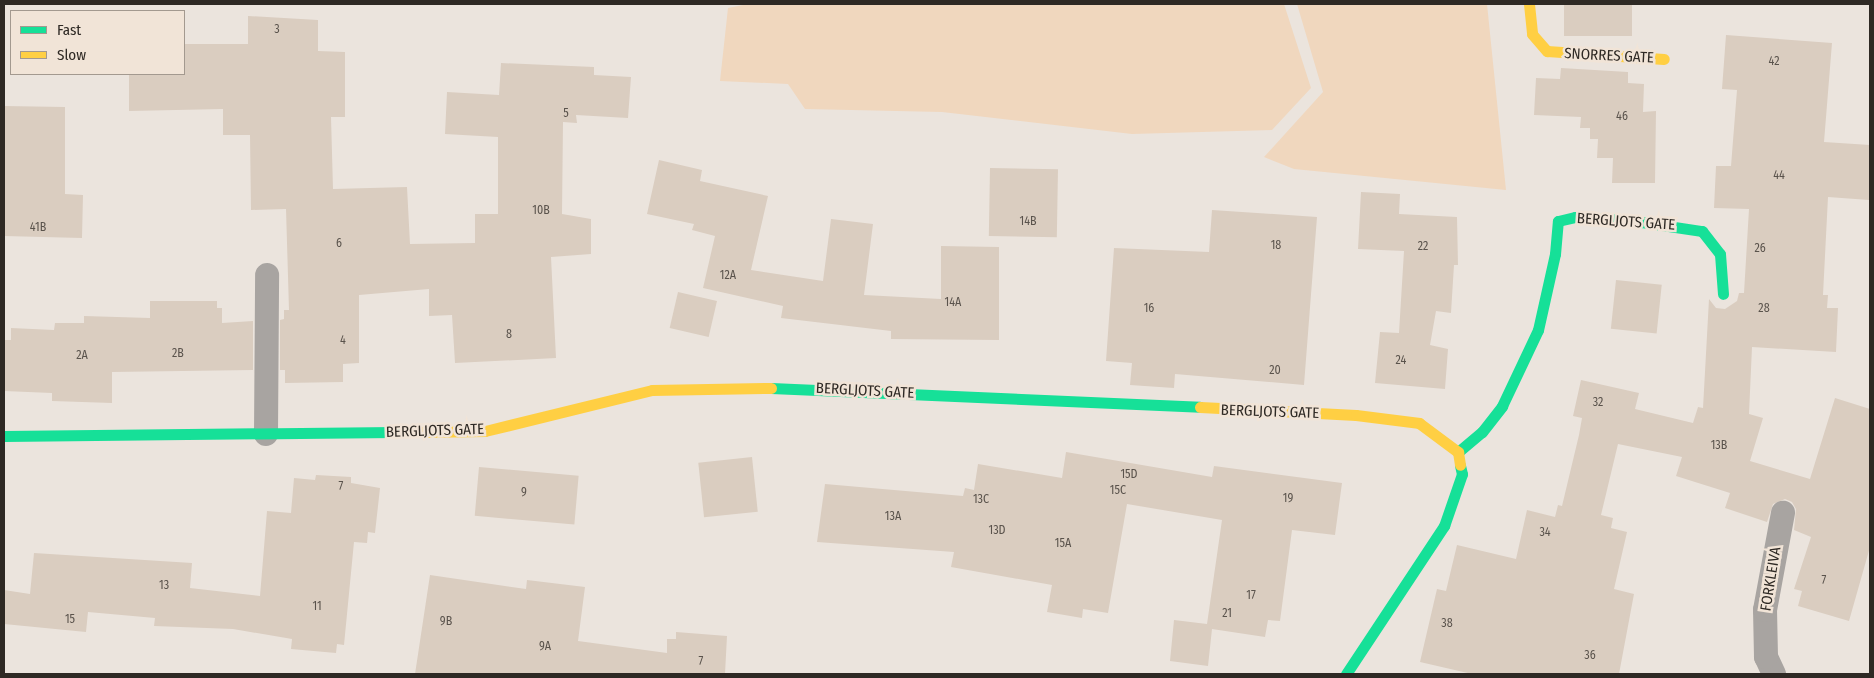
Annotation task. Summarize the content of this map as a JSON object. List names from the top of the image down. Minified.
{"streets":{"street":["SNORRES GATE","BERGLJOTS GATE"],"lane":["FORKLEIVA"]},"house_numbers":["3","42","5","46","44","10B","14B","41B","6","18","22","26","12A","14A","16","28","8","4","2B","2A","24","20","32","13B","15D","7","15C","9","19","13C","13A","13D","34","15A","7","13","17","11","21","15","9B","38","9A","36","7"],"legend":["Fast","Slow"]}
